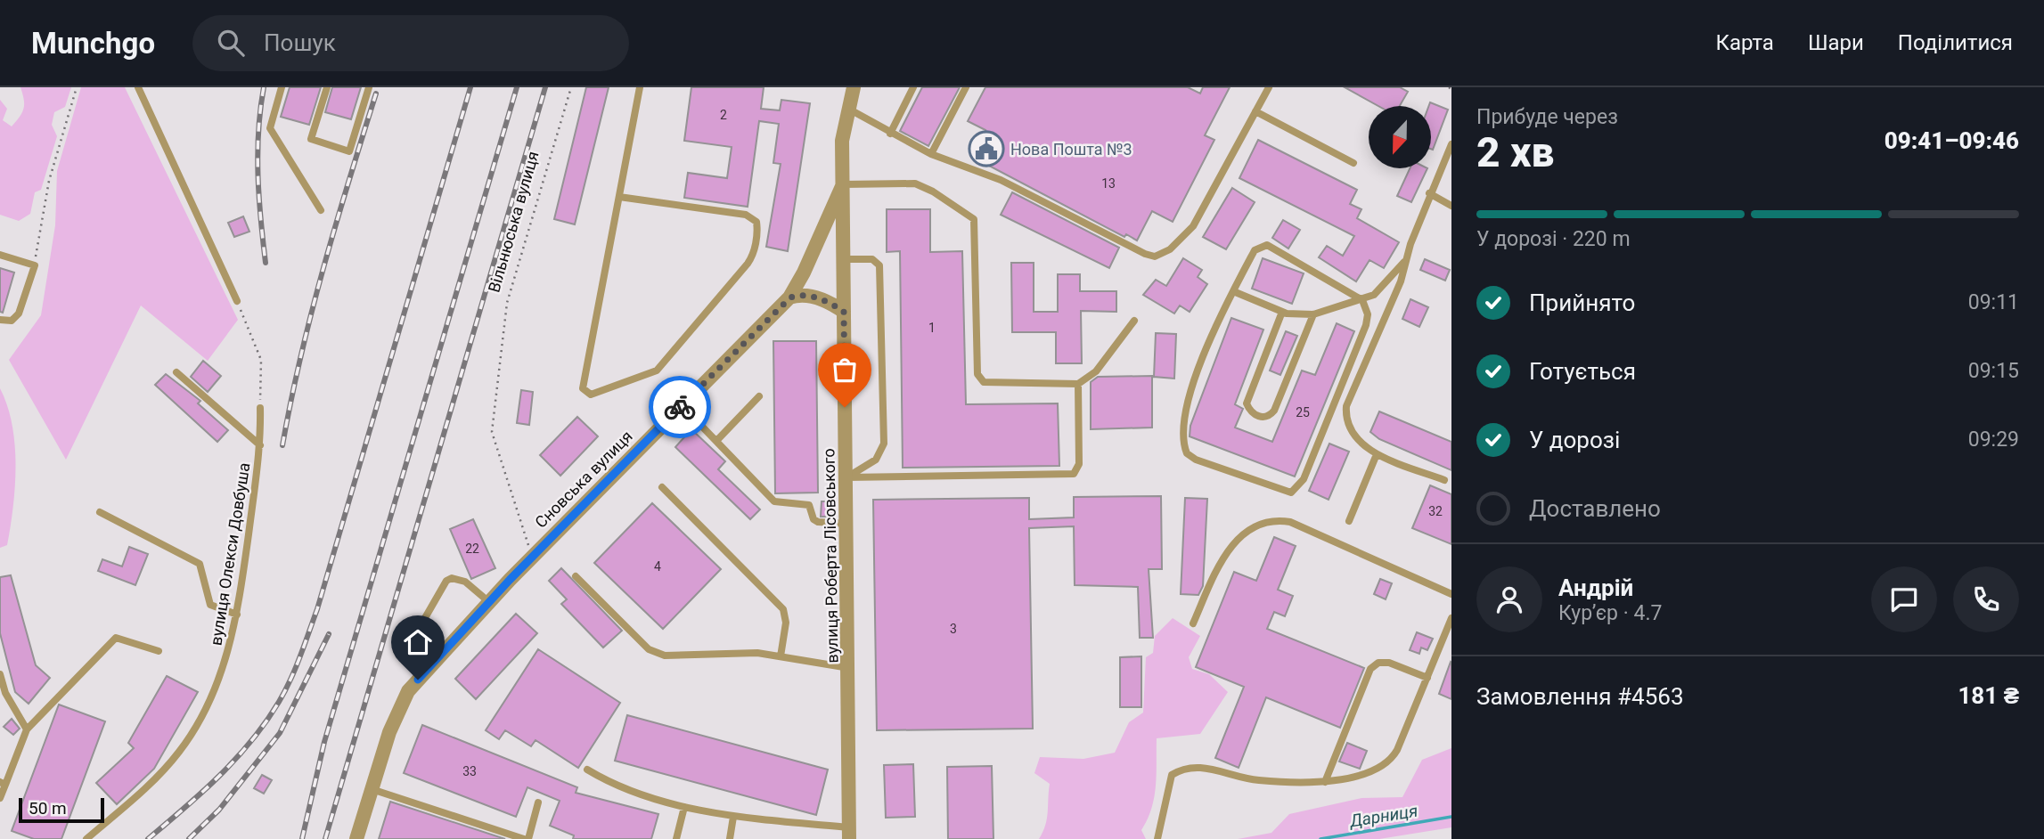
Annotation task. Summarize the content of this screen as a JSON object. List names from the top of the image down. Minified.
{"streets":{"street":["Сновська вулиця","вулиця Роберта Лісовського"],"lane":["вулиця Олекси Довбуша"],"path":["Вільнюська вулиця"]},"crossings":[["Вільнюська вулиця","Сновська вулиця"],["Сновська вулиця","вулиця Роберта Лісовського"]],"water":["Дарниця"],"places":{"public building":["Нова Пошта №3"]},"house_numbers":["2","13","1","25","32","22","4","3","33"],"scale_bar":"50 m","north":"bottom","page":{"header":"Munchgo","search":"Пошук","nav":["Карта","Шари","Поділитися"],"heading":["2 хв","Прибуде через","09:41–09:46"],"panel":["Андрій","Кур’єр · 4.7","Замовлення #4563","181 ₴"],"bar":"У дорозі · 220 m","list":[["Прийнято","09:11"],["Готується","09:15"],["У дорозі","09:29"],"Доставлено"],"scale":"50 m"}}
